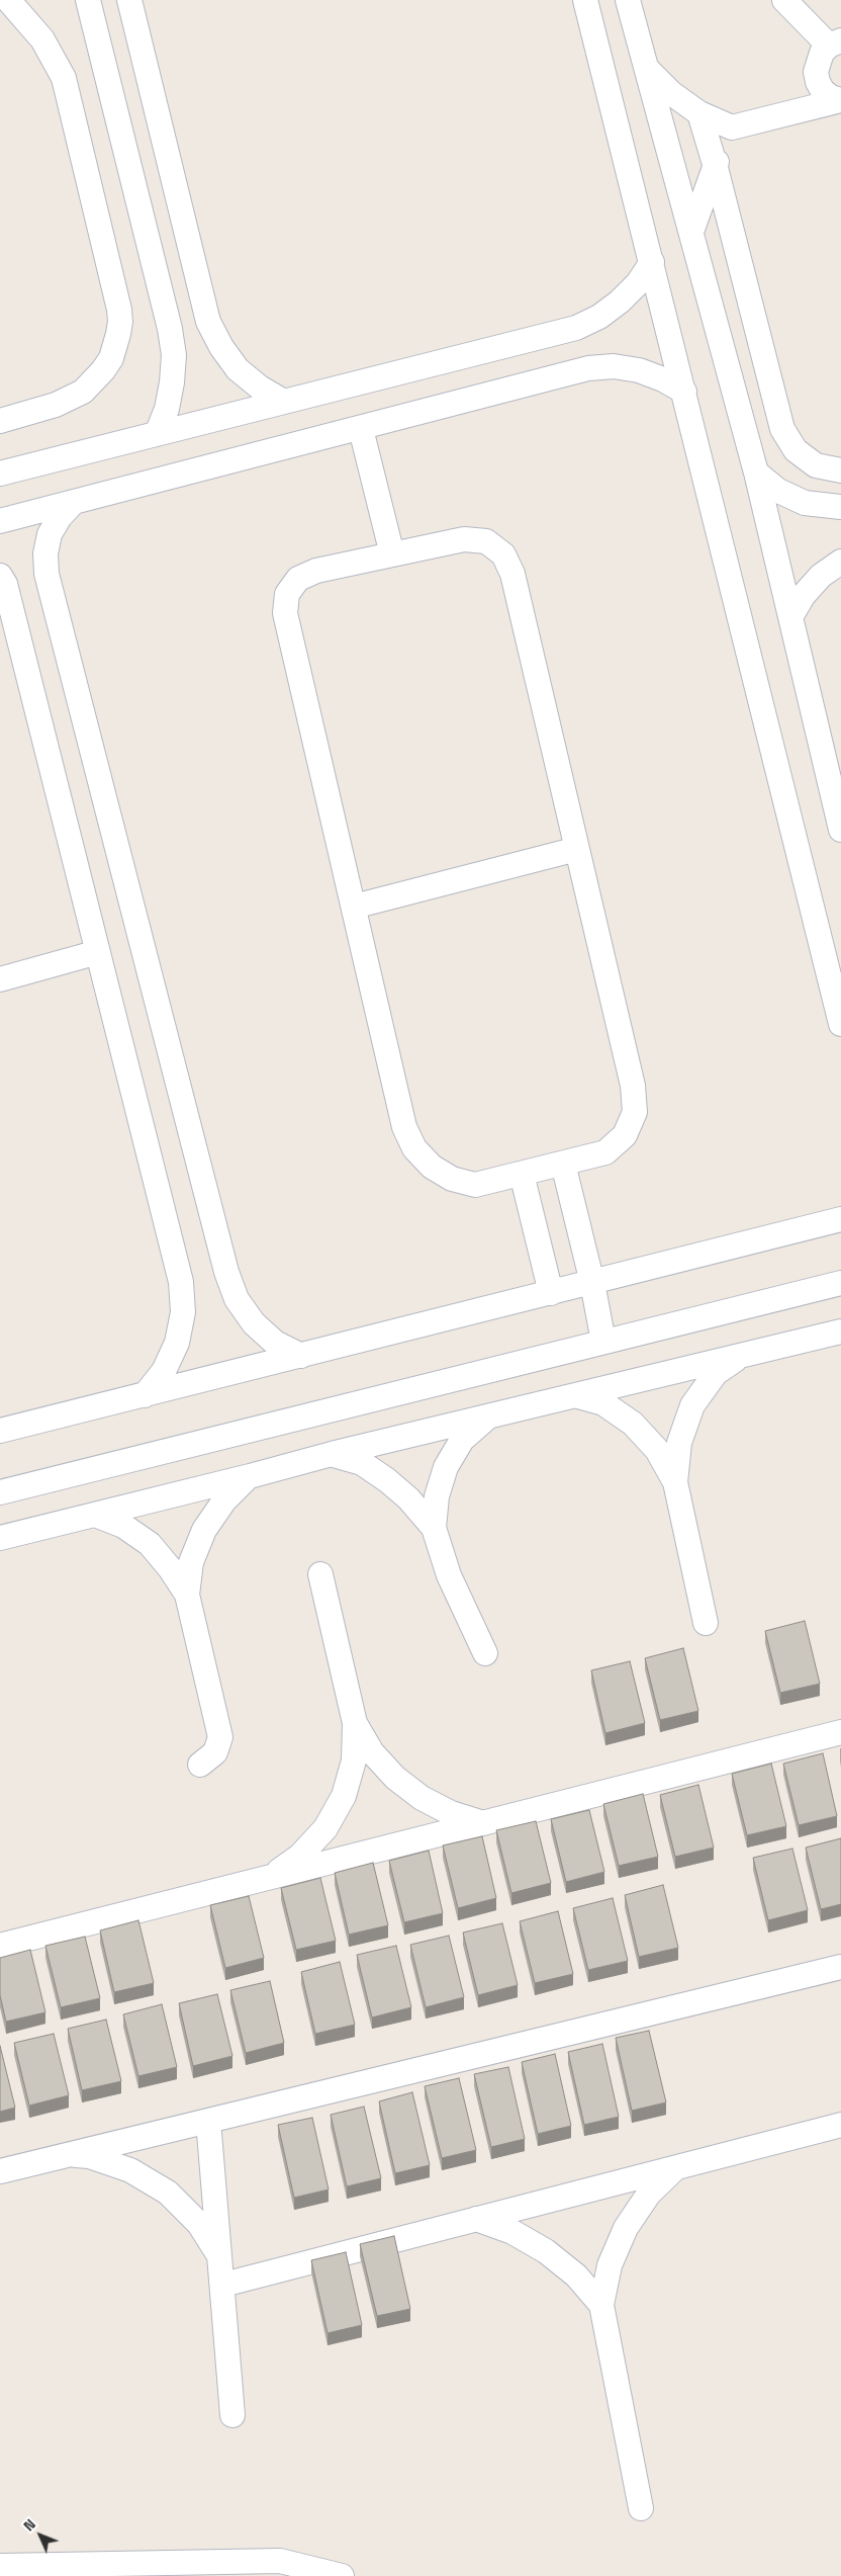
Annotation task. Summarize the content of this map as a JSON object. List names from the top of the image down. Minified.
{"north":"top left"}
